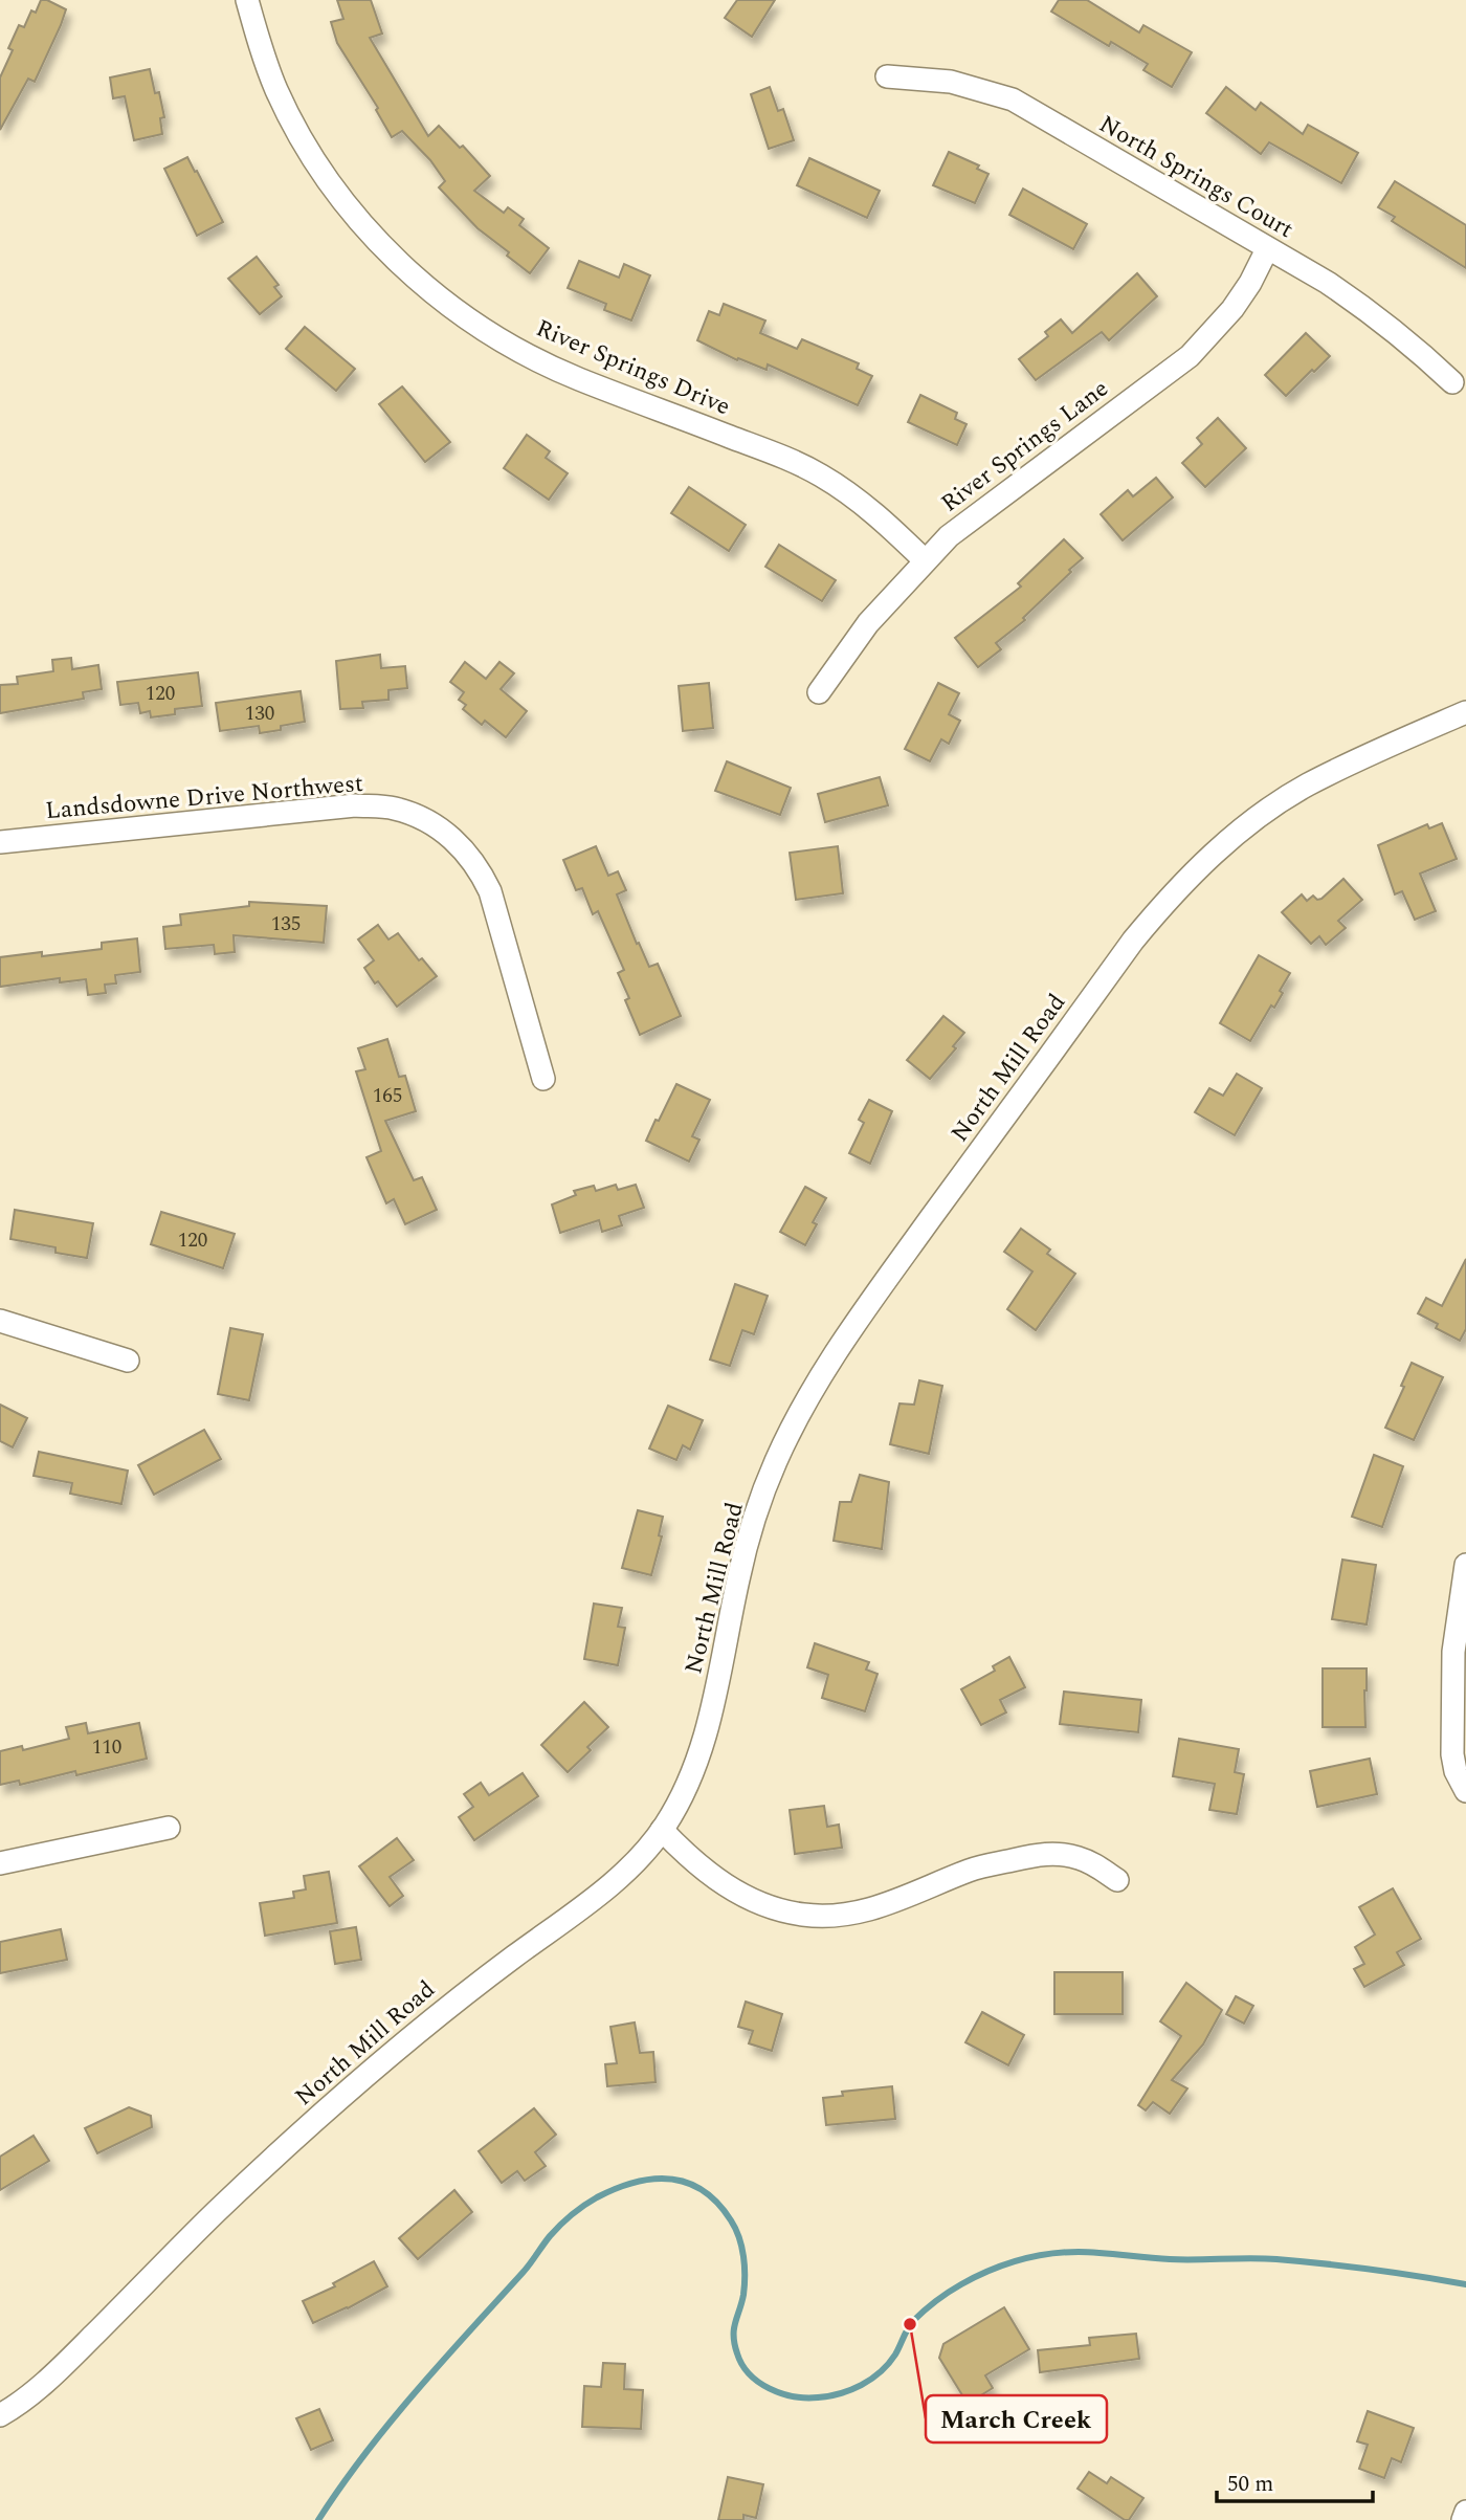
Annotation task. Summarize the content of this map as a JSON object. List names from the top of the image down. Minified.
{"streets":{"street":["North Springs Court","River Springs Drive","River Springs Lane","Landsdowne Drive Northwest","North Mill Road"]},"crossings":[["North Springs Court","River Springs Lane"],["River Springs Drive","River Springs Lane"]],"places":["March Creek"],"house_numbers":["120","130","135","165","120","110"],"scale_bar":"50 m"}
